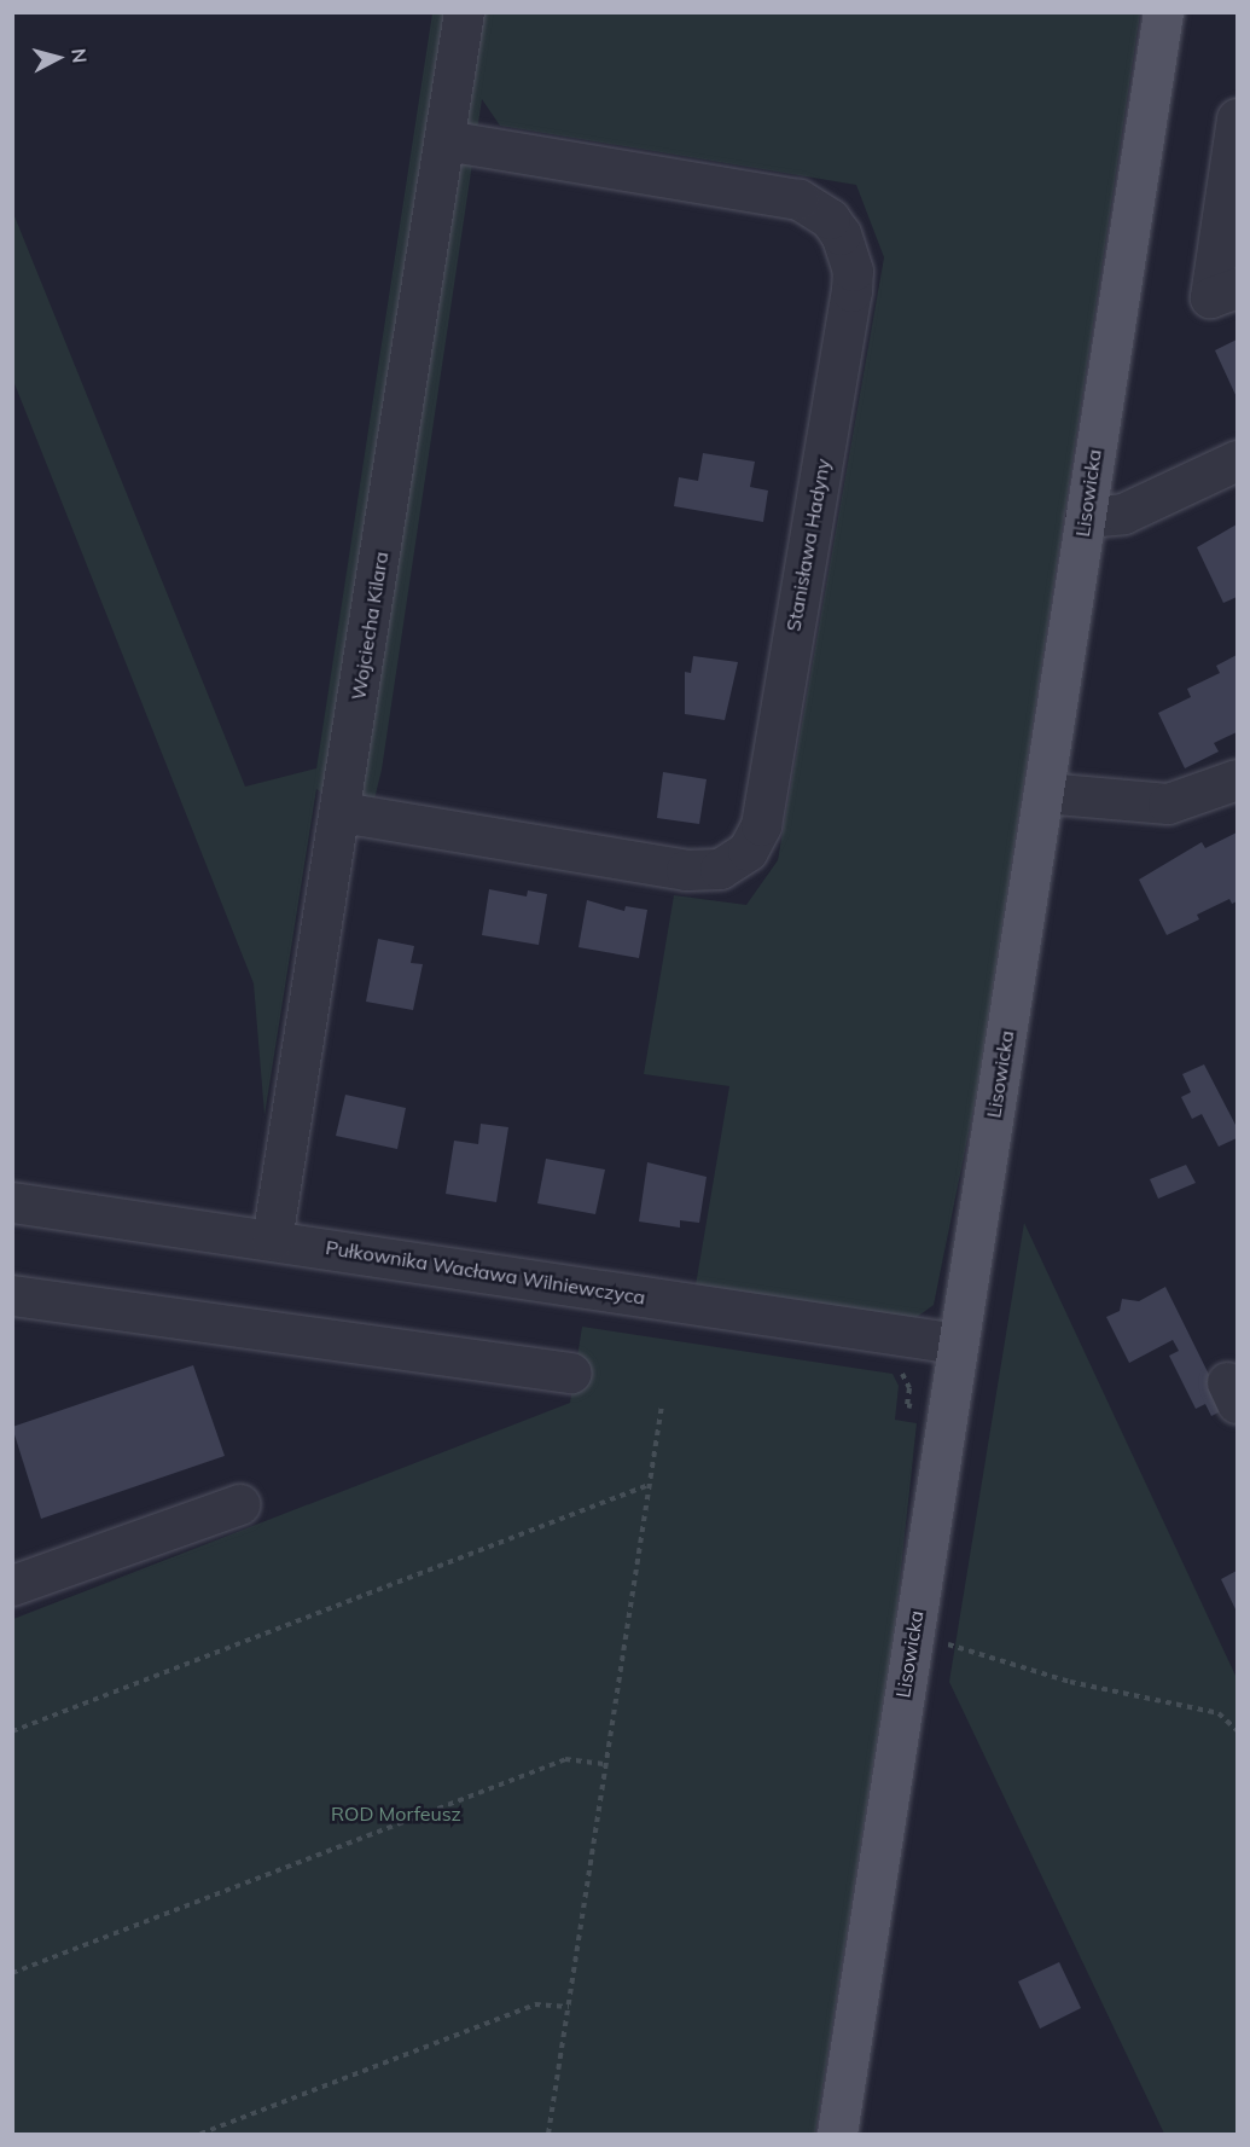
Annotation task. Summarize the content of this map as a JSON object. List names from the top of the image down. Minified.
{"streets":{"main road":["Lisowicka"],"street":["Stanisława Hadyny","Wojciecha Kilara","Pułkownika Wacława Wilniewczyca"]},"crossings":[["Lisowicka","Pułkownika Wacława Wilniewczyca"],["Stanisława Hadyny","Wojciecha Kilara"],["Wojciecha Kilara","Pułkownika Wacława Wilniewczyca"]],"parks":["ROD Morfeusz"],"north":"right"}
